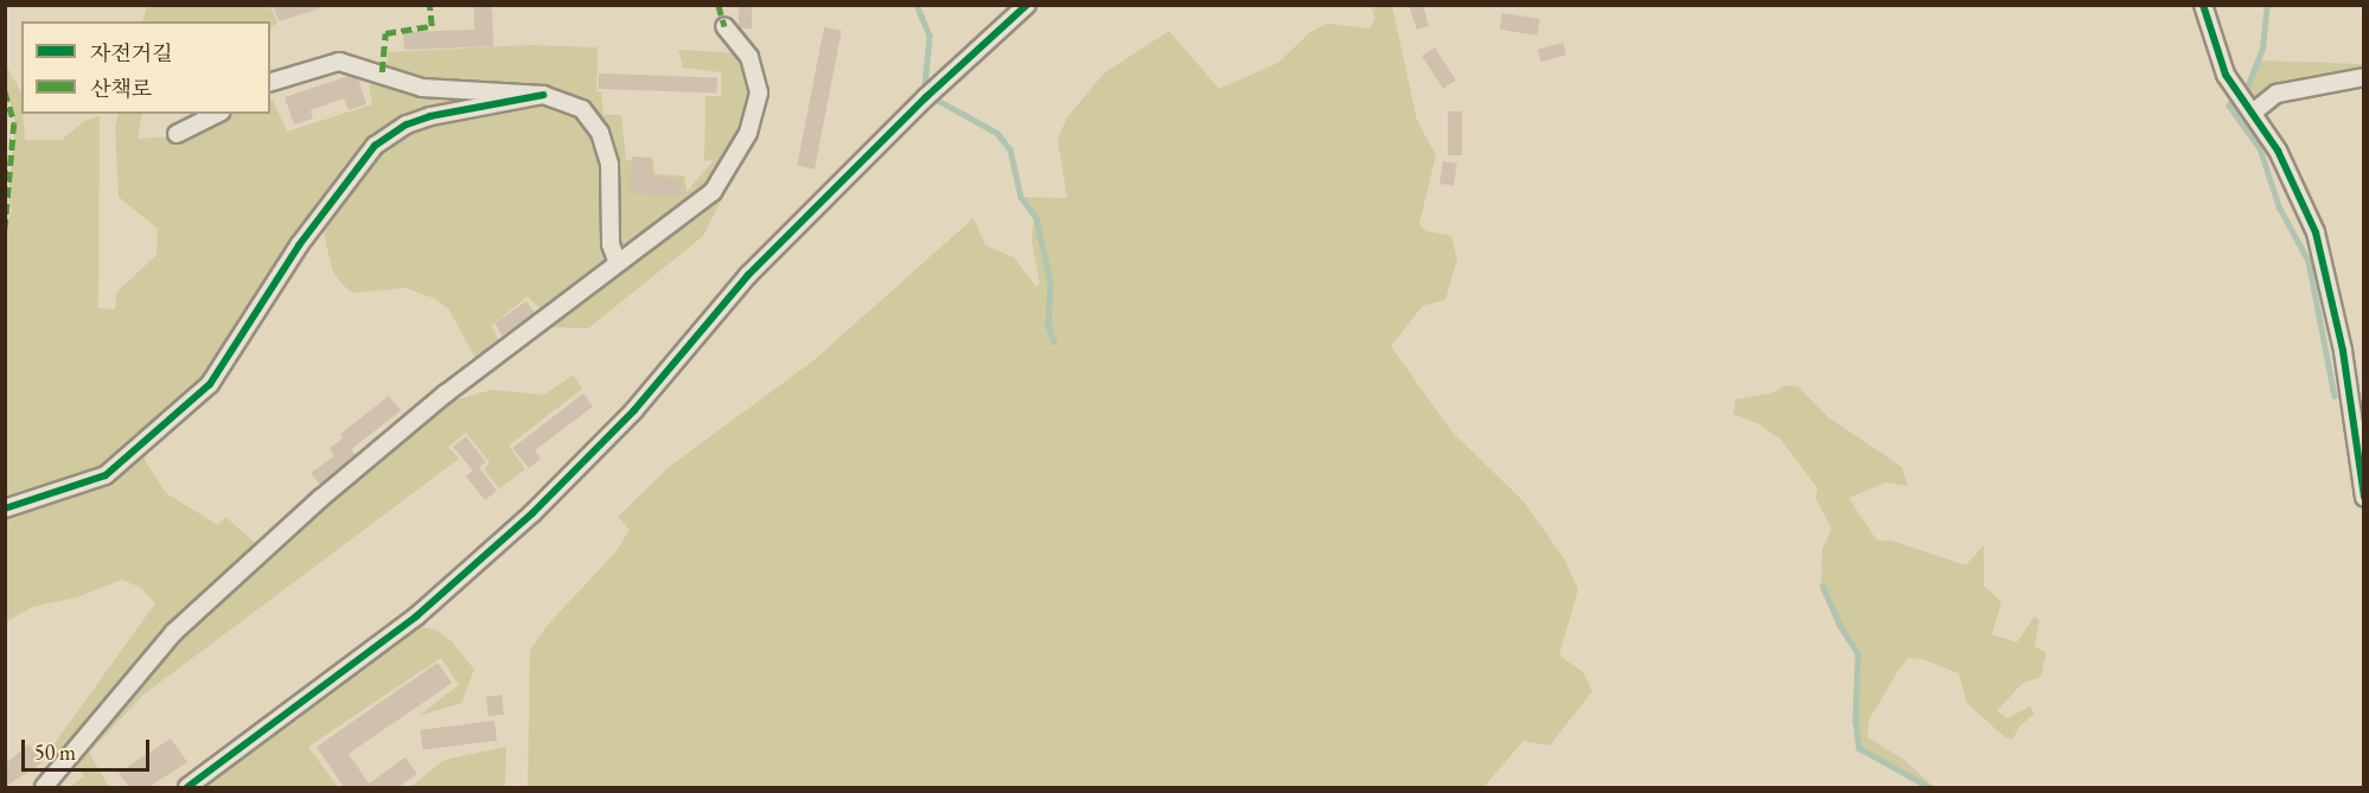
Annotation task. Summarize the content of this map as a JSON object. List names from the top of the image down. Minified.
{"legend":["자전거길","산책로"],"scale_bar":"50 m"}
